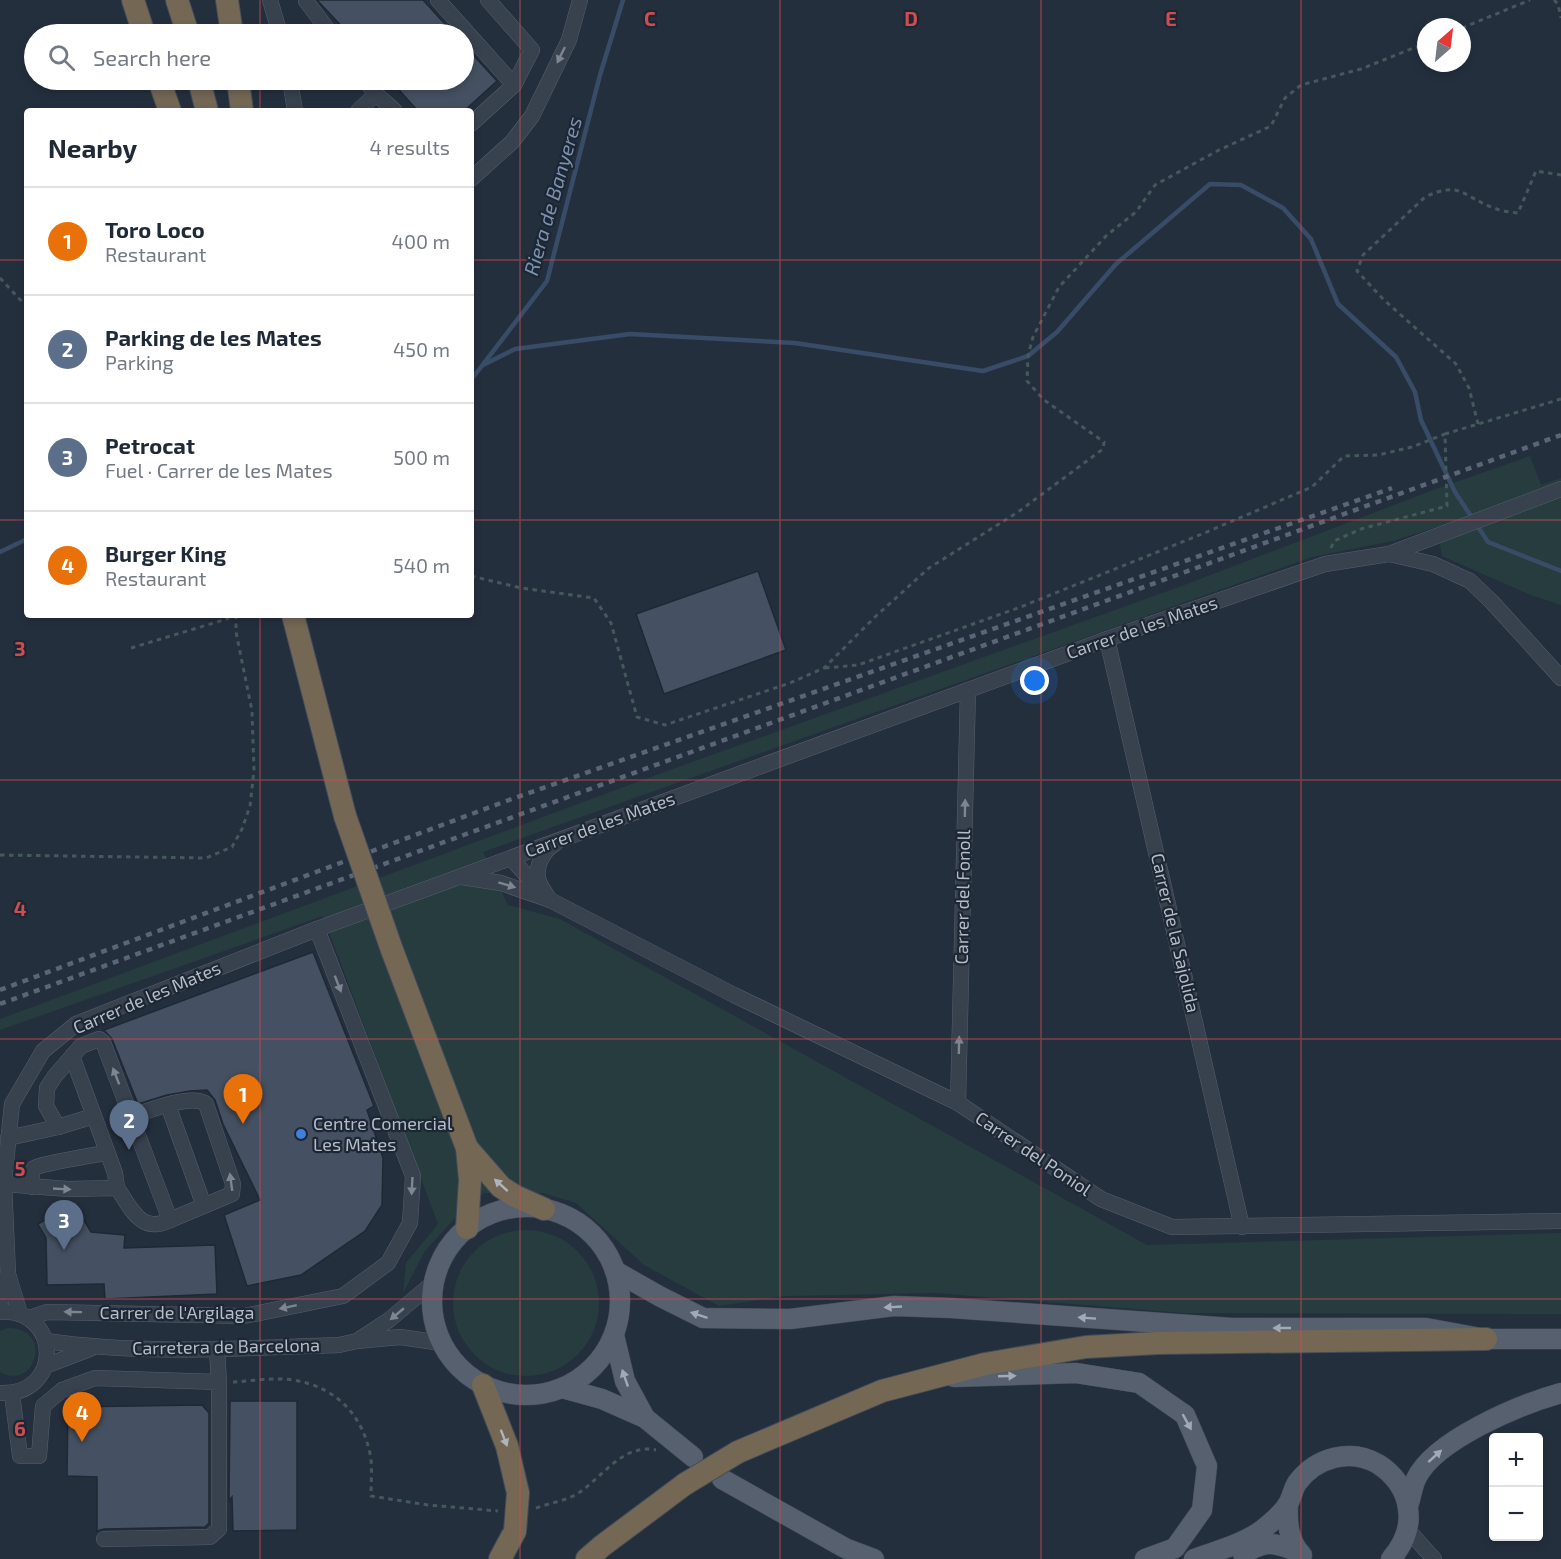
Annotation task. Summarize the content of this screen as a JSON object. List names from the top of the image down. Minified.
{"streets":{"street":["Carrer de les Mates","Carrer del Fonoll","Carrer de la Sajolida","Carrer del Poniol","Carrer de l'Argilaga","Carretera de Barcelona"]},"crossings":[["Carrer de les Mates","Carrer del Fonoll"],["Carrer de les Mates","Carrer de la Sajolida"],["Carrer de les Mates","Carrer del Poniol"],["Carrer de les Mates","Carrer de l'Argilaga"],["Carrer de les Mates","Carretera de Barcelona"],["Carrer del Fonoll","Carrer del Poniol"],["Carrer de la Sajolida","Carrer del Poniol"]],"one_way":["Carrer del Fonoll"],"water":["Riera de Banyeres"],"places":["Centre Comercial Les Mates"],"north":"top right","page":{"search":"Search here","heading":["Nearby","4 results"],"list":[{"mark":"1","name":"Toro Loco","note":"Restaurant","value":"400 m"},{"mark":"2","name":"Parking de les Mates","note":"Parking","value":"450 m"},{"mark":"3","name":"Petrocat","note":"Fuel · Carrer de les Mates","value":"500 m"},{"mark":"4","name":"Burger King","note":"Restaurant","value":"540 m"}],"pins":["1","2","3","4"],"map_buttons":["+","−"]},"grid":{"columns":["C","D","E"],"rows":["3","4","5","6"]}}
